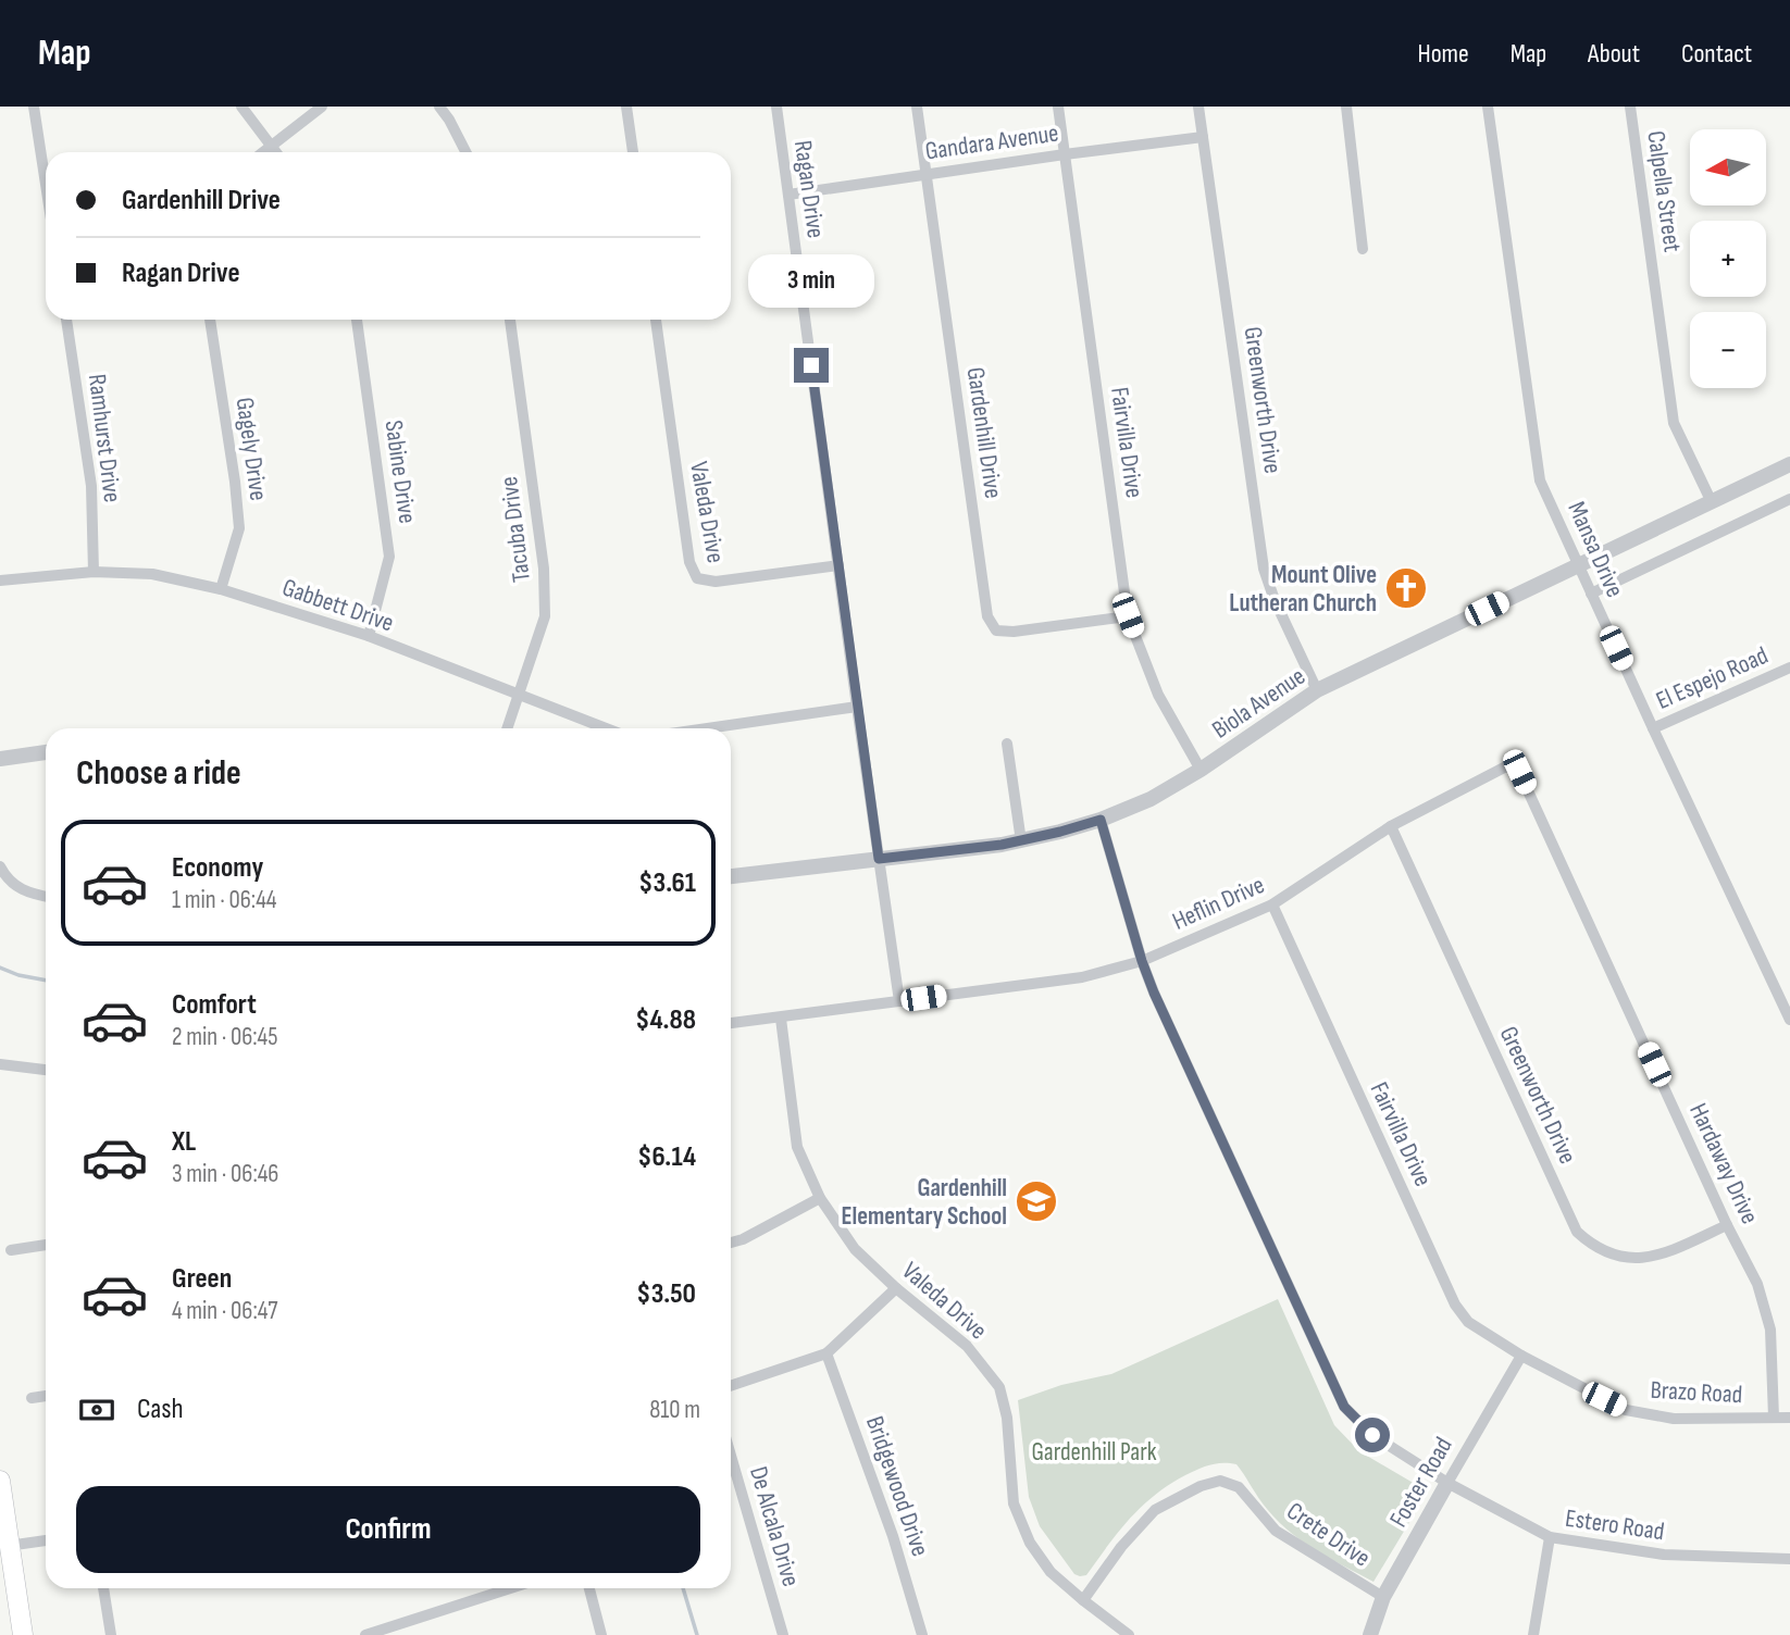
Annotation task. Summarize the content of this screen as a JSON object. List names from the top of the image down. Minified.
{"streets":{"street":["Gandara Avenue","Ragan Drive","Calpella Street","Greenworth Drive","Gardenhill Drive","Ramhurst Drive","Fairvilla Drive","Gagely Drive","Sabine Drive","Valeda Drive","Tacuba Drive","Mansa Drive","Gabbett Drive","El Espejo Road","Biola Avenue","Heflin Drive","Hardaway Drive","Brazo Road","Foster Road","Bridgewood Drive","Estero Road","De Alcala Drive","Crete Drive"]},"crossings":[["Gandara Avenue","Ragan Drive"],["Gandara Avenue","Greenworth Drive"],["Gandara Avenue","Gardenhill Drive"],["Gandara Avenue","Fairvilla Drive"],["Ragan Drive","Valeda Drive"],["Ragan Drive","Gabbett Drive"],["Ragan Drive","Biola Avenue"],["Ragan Drive","Heflin Drive"],["Calpella Street","Biola Avenue"],["Greenworth Drive","Biola Avenue"],["Greenworth Drive","Heflin Drive"],["Greenworth Drive","Hardaway Drive"],["Gardenhill Drive","Fairvilla Drive"],["Ramhurst Drive","Gabbett Drive"],["Fairvilla Drive","Biola Avenue"],["Fairvilla Drive","Heflin Drive"],["Fairvilla Drive","Brazo Road"],["Fairvilla Drive","Foster Road"],["Gagely Drive","Gabbett Drive"],["Sabine Drive","Gabbett Drive"],["Valeda Drive","Heflin Drive"],["Valeda Drive","Crete Drive"],["Tacuba Drive","Gabbett Drive"],["Mansa Drive","El Espejo Road"],["Mansa Drive","Biola Avenue"],["Heflin Drive","Hardaway Drive"],["Hardaway Drive","Brazo Road"],["Brazo Road","Foster Road"],["Foster Road","Estero Road"],["Foster Road","Crete Drive"]],"parks":["Gardenhill Park"],"places":{"church":["Mount Olive Lutheran Church"],"school or university":["Gardenhill Elementary School"]},"north":"left","page":{"header":"Map","nav":["Home","Map","About","Contact"],"map_buttons":["+","−"],"banner":["Gardenhill Drive","Ragan Drive"],"bubble":"3 min","heading":"Choose a ride","list":[{"name":"Economy","note":"1 min · 06:44","value":"$3.61"},{"name":"Comfort","note":"2 min · 06:45","value":"$4.88"},{"name":"XL","note":"3 min · 06:46","value":"$6.14"},{"name":"Green","note":"4 min · 06:47","value":"$3.50"}],"pay":["Cash","810 m"],"buttons":"Confirm"}}
